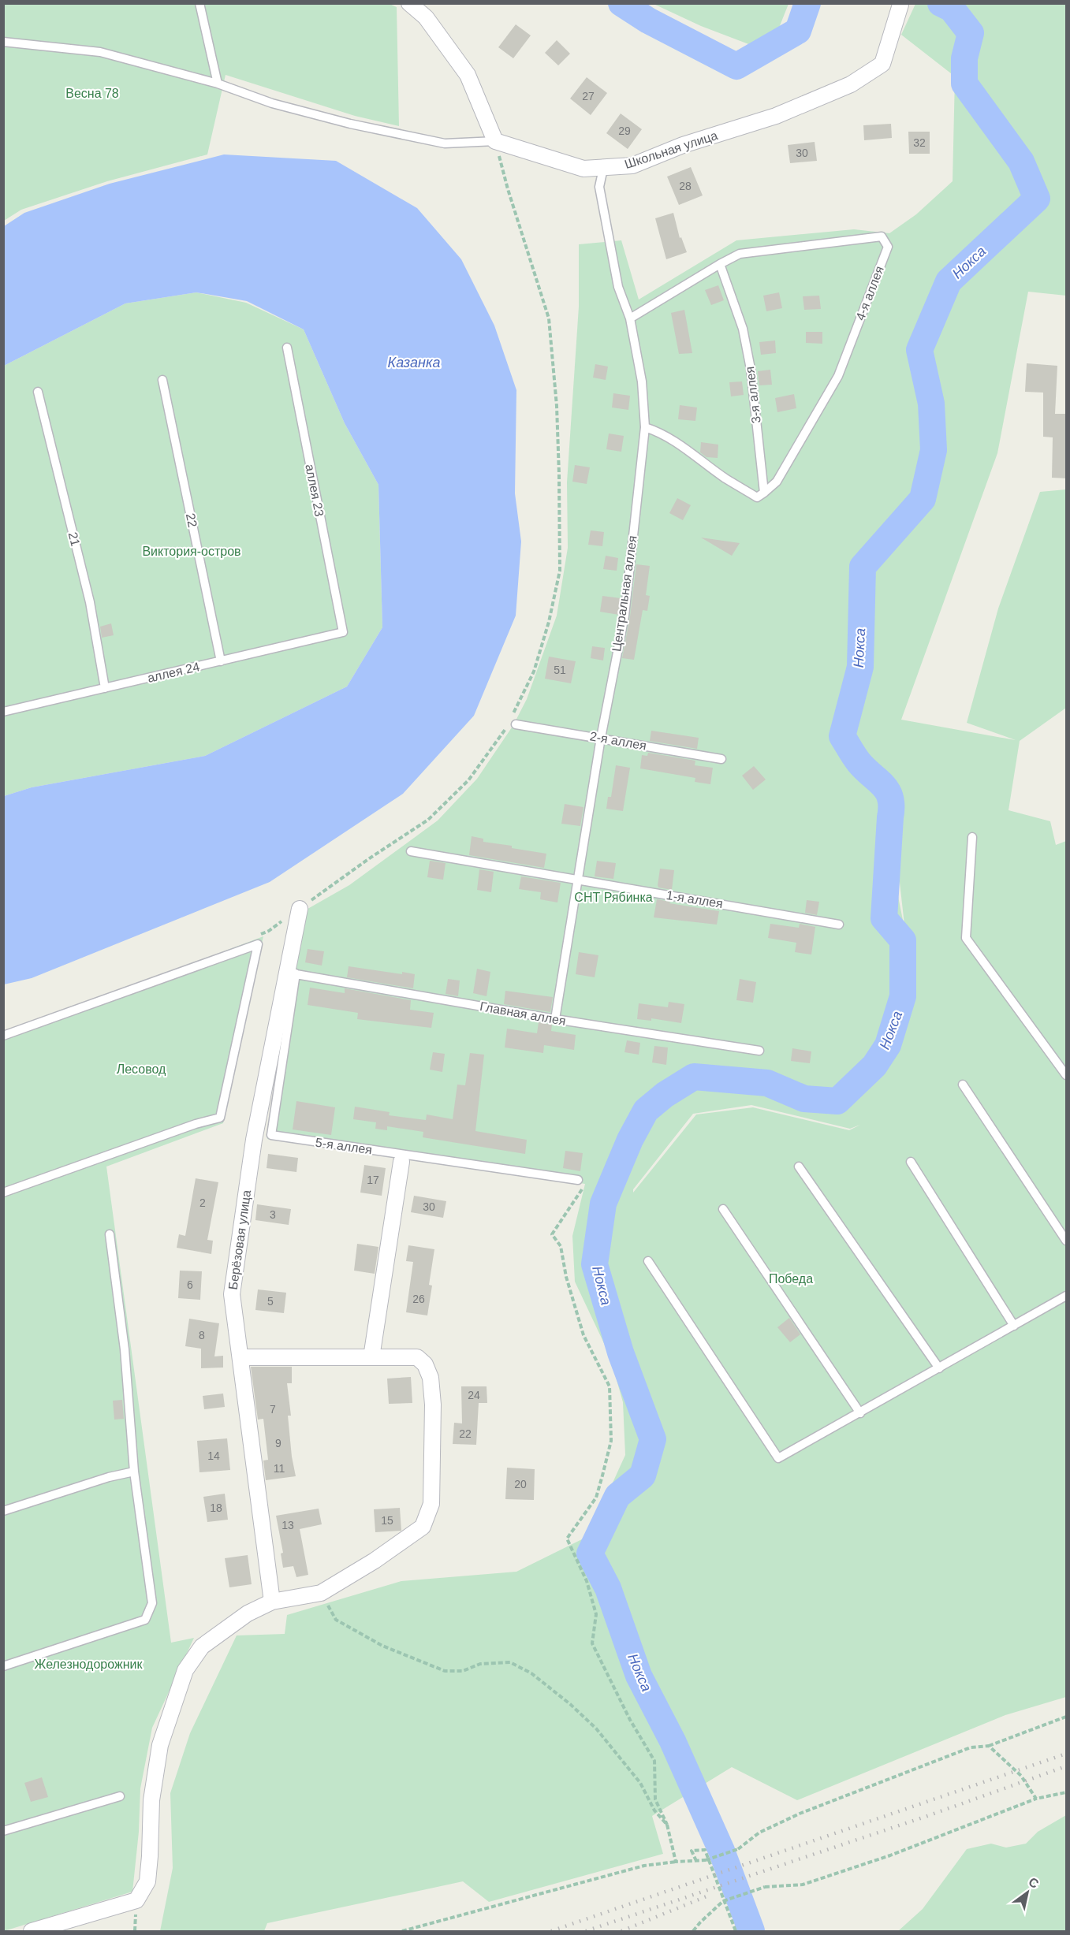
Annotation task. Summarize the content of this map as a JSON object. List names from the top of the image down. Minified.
{"streets":{"street":["Школьная улица","Берёзовая улица"],"lane":["4-я аллея","3-я аллея","аллея 23","22","21","Центральная аллея","аллея 24","2-я аллея","1-я аллея","Главная аллея","5-я аллея"]},"crossings":[["Школьная улица","Центральная аллея"],["4-я аллея","3-я аллея"],["аллея 23","аллея 24"],["22","аллея 24"],["21","аллея 24"],["Центральная аллея","2-я аллея"],["Центральная аллея","1-я аллея"],["Центральная аллея","Главная аллея"],["Главная аллея","5-я аллея"],["Главная аллея","Берёзовая улица"],["5-я аллея","Берёзовая улица"]],"water":["Нокса","Казанка"],"parks":["Весна 78","Виктория-остров","СНТ Рябинка","Лесовод","Победа","Железнодорожник"],"house_numbers":["27","29","32","30","28","51","17","2","30","3","6","26","5","8","24","7","22","9","14","11","20","18","15","13"],"north":"top right"}
